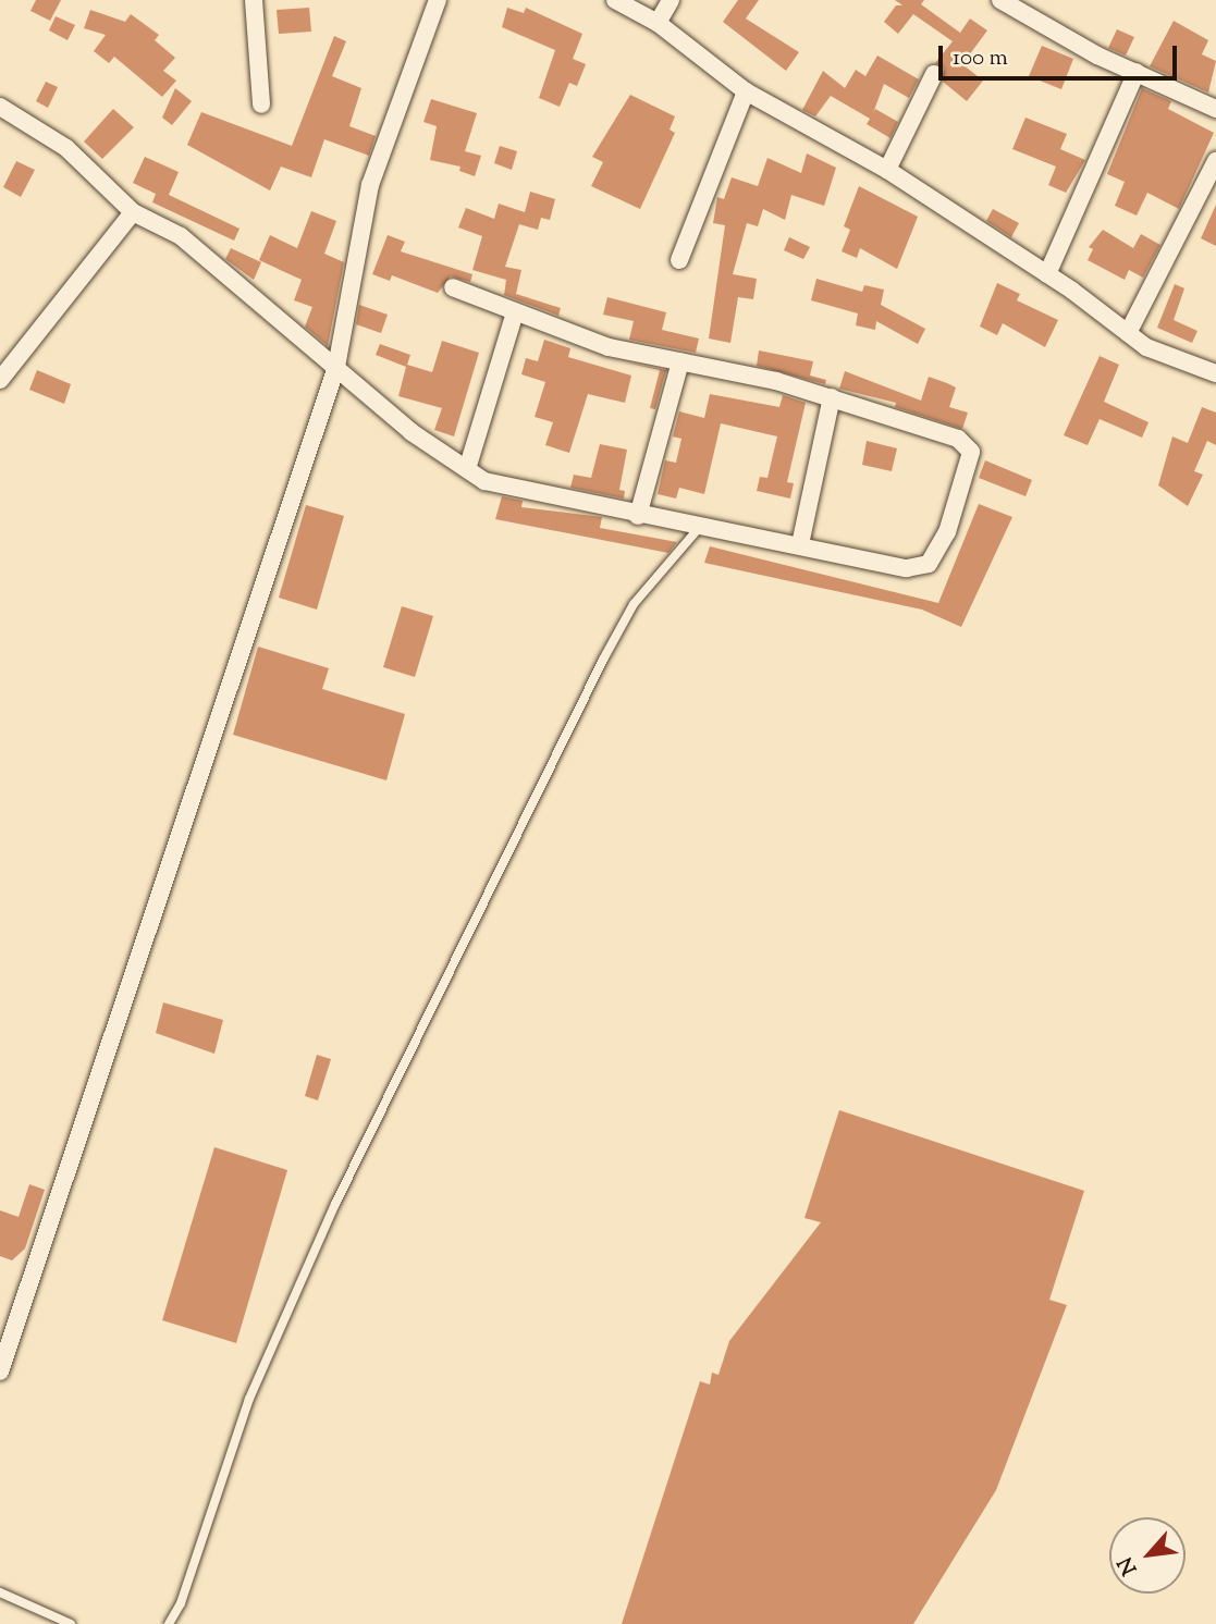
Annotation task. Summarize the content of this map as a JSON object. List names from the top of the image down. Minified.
{"scale_bar":"100 m","north":"bottom left"}
